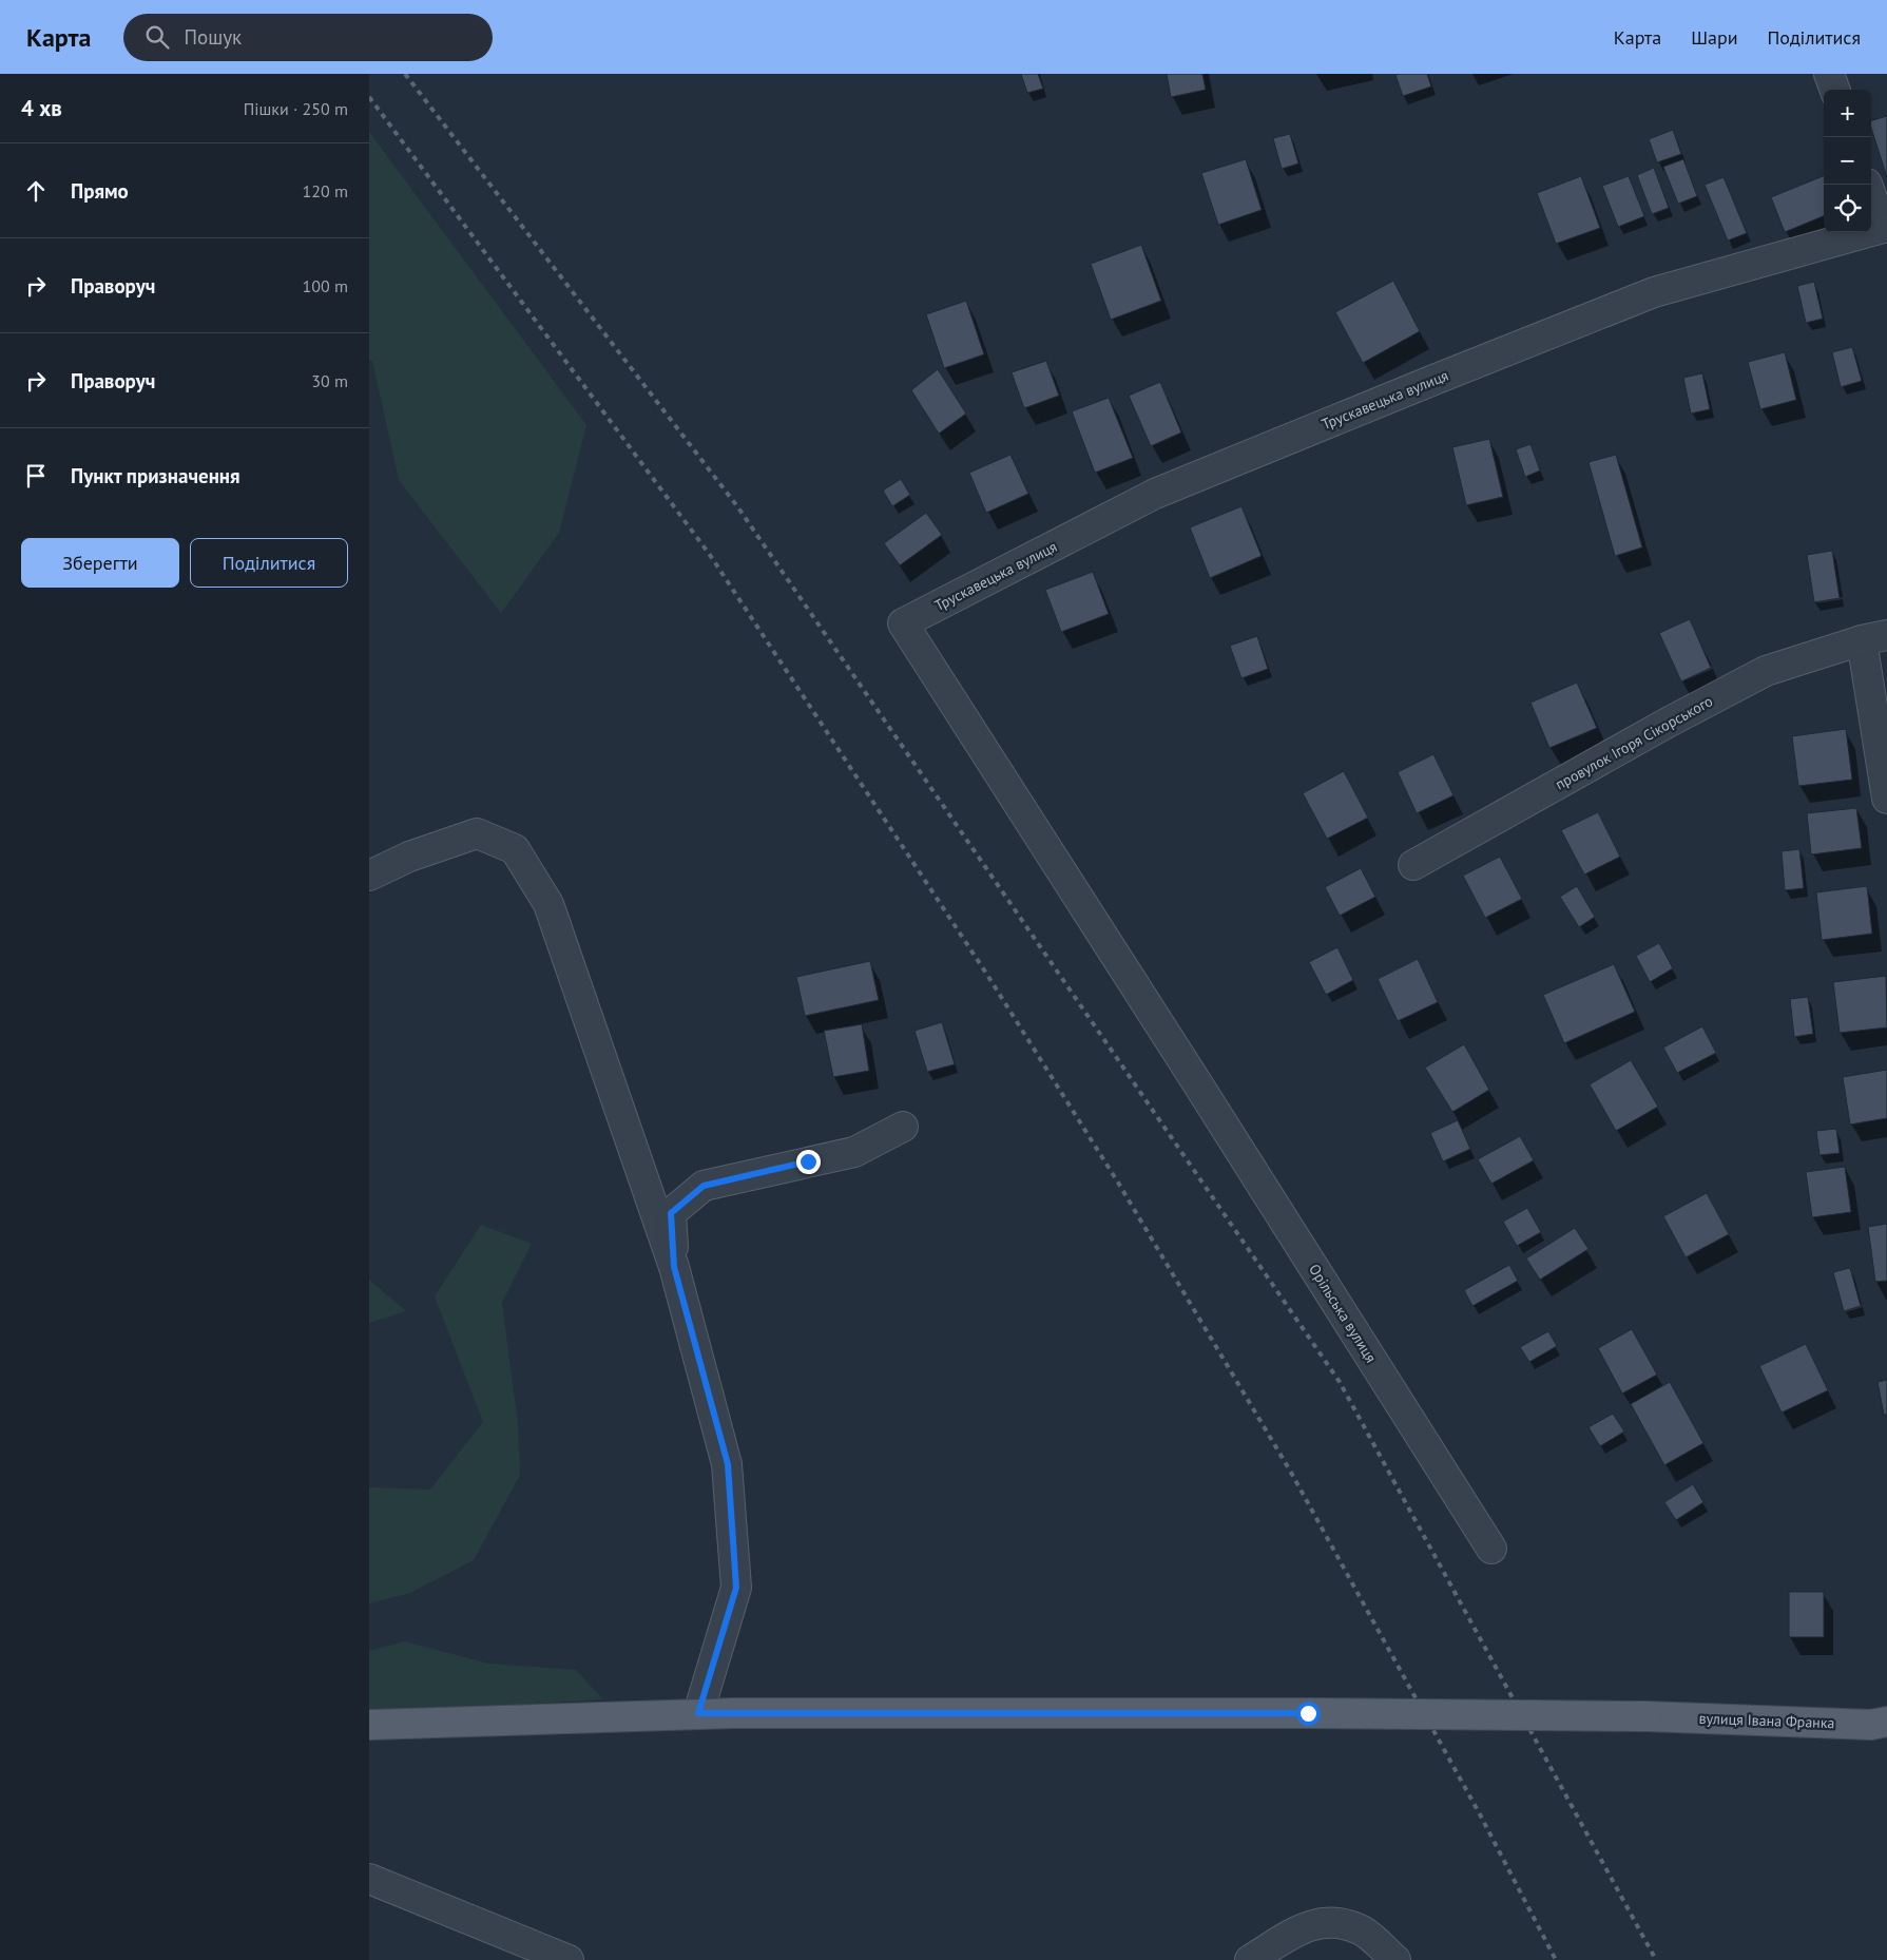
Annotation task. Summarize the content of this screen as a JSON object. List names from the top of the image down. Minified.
{"streets":{"main road":["вулиця Івана Франка"],"street":["Трускавецька вулиця","провулок Ігоря Сікорського","Орільська вулиця"]},"crossings":[["Трускавецька вулиця","Орільська вулиця"]],"page":{"header":"Карта","search":"Пошук","nav":["Карта","Шари","Поділитися"],"heading":["4 хв","Пішки · 250 m"],"map_buttons":["+","−"],"list":[["Прямо","120 m"],["Праворуч","100 m"],["Праворуч","30 m"],"Пункт призначення"],"buttons":["Зберегти","Поділитися"]}}
